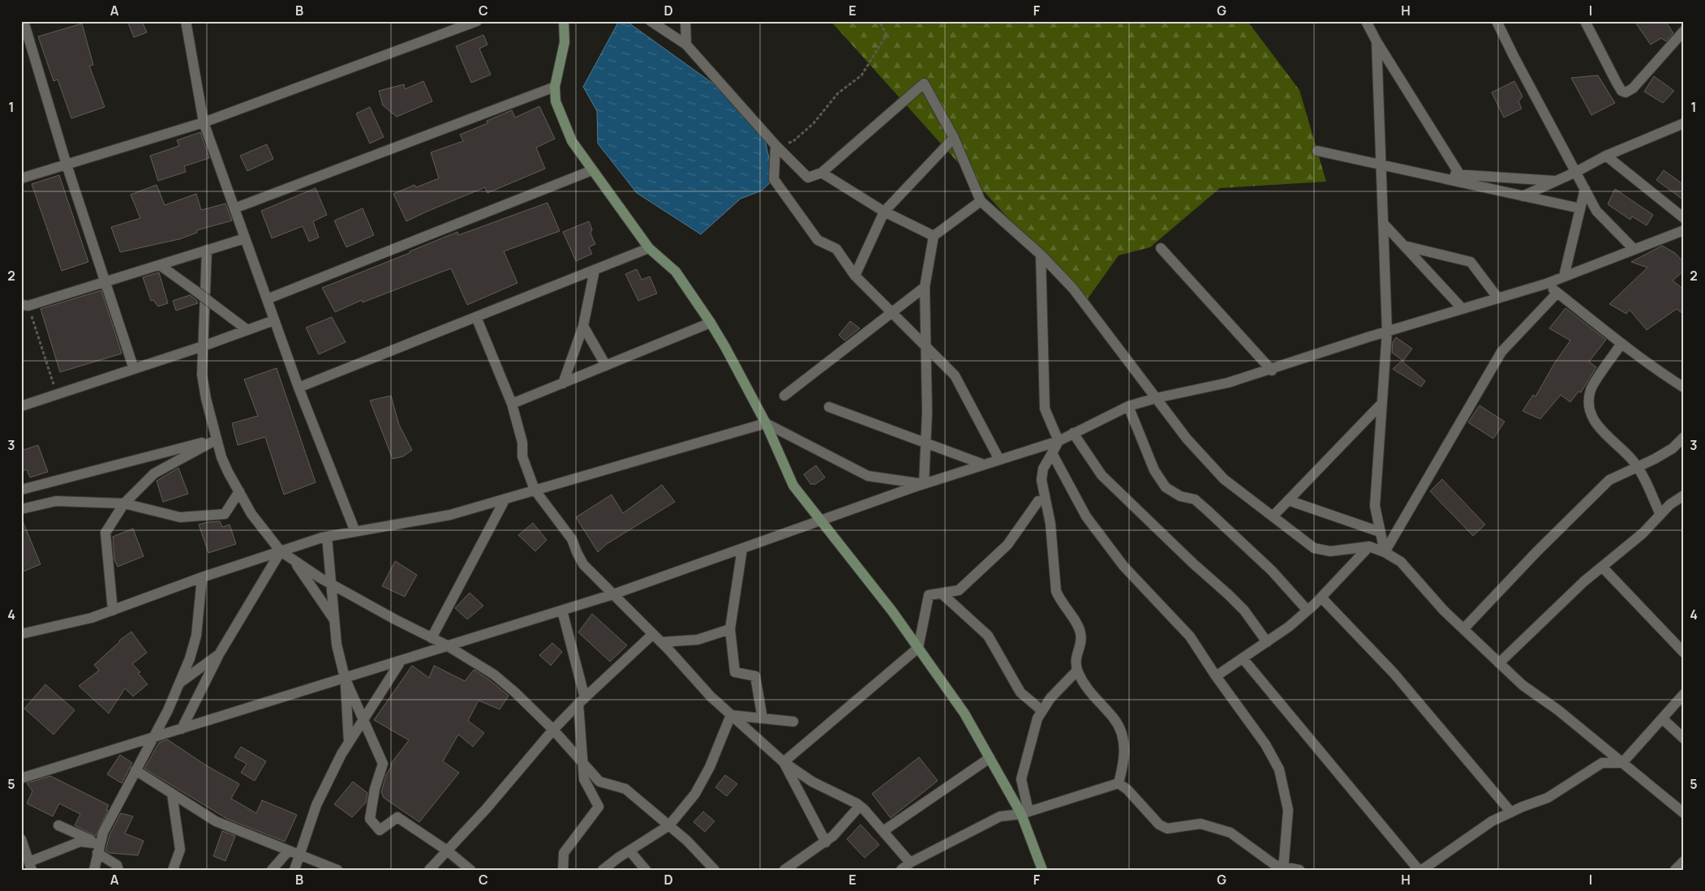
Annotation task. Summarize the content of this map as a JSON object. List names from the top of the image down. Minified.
{"grid":{"columns":["A","B","C","D","E","F","G","H","I"],"rows":["1","2","3","4","5"]}}
